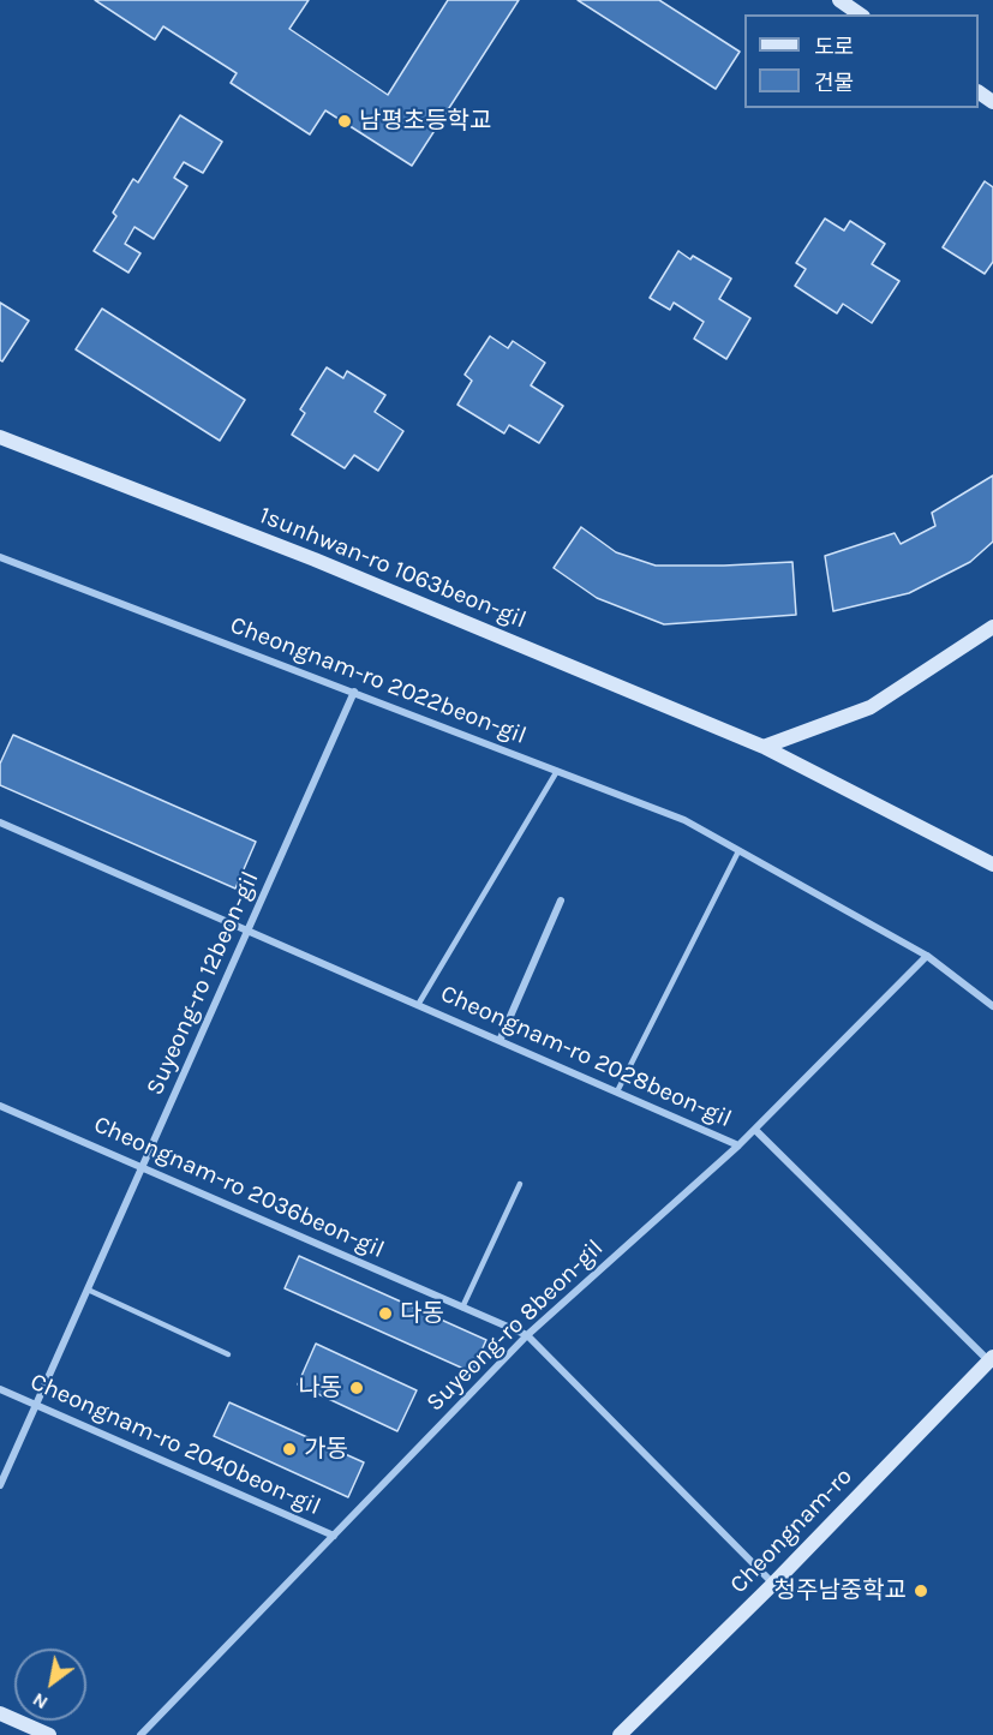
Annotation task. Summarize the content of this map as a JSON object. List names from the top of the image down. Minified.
{"streets":{"street":["1sunhwan-ro 1063beon-gil","Cheongnam-ro 2022beon-gil","Suyeong-ro 12beon-gil","Cheongnam-ro 2028beon-gil","Cheongnam-ro 2036beon-gil","Suyeong-ro 8beon-gil","Cheongnam-ro 2040beon-gil","Cheongnam-ro"]},"crossings":[["Cheongnam-ro 2022beon-gil","Suyeong-ro 12beon-gil"],["Cheongnam-ro 2022beon-gil","Cheongnam-ro 2028beon-gil"],["Cheongnam-ro 2022beon-gil","Suyeong-ro 8beon-gil"],["Suyeong-ro 12beon-gil","Cheongnam-ro 2028beon-gil"],["Suyeong-ro 12beon-gil","Cheongnam-ro 2036beon-gil"],["Suyeong-ro 12beon-gil","Cheongnam-ro 2040beon-gil"],["Cheongnam-ro 2028beon-gil","Suyeong-ro 8beon-gil"],["Cheongnam-ro 2028beon-gil","Cheongnam-ro"],["Cheongnam-ro 2036beon-gil","Suyeong-ro 8beon-gil"],["Cheongnam-ro 2036beon-gil","Cheongnam-ro"],["Suyeong-ro 8beon-gil","Cheongnam-ro 2040beon-gil"]],"places":["남평초등학교","다동","나동","가동","청주남중학교"],"legend":["도로","건물"],"north":"bottom left"}
